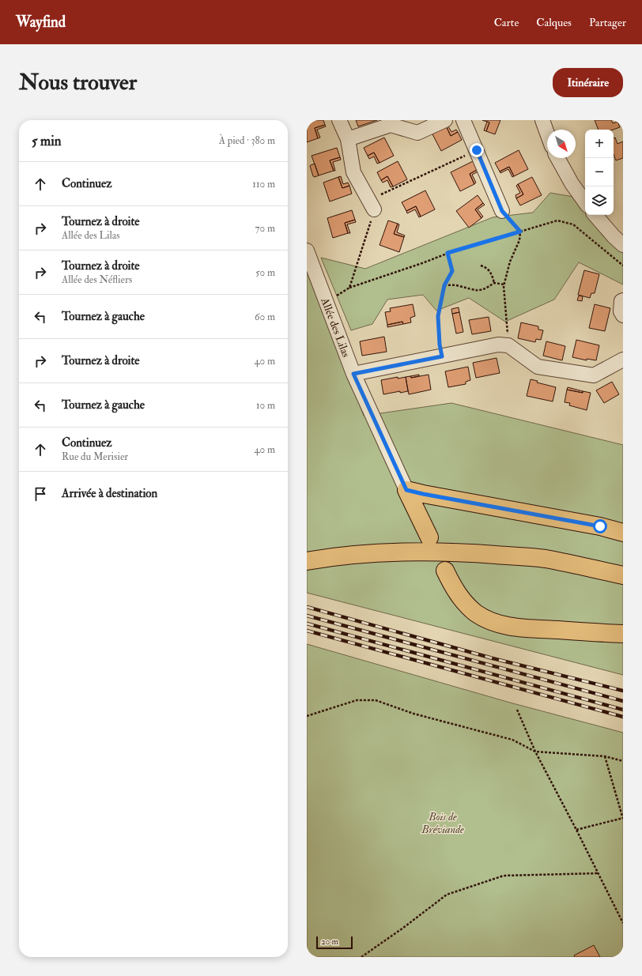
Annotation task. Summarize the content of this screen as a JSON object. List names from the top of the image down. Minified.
{"streets":{"street":["Allée des Lilas"]},"parks":["Bois de Bréviande"],"scale_bar":"20 m","north":"bottom right","page":{"header":"Wayfind","nav":["Carte","Calques","Partager"],"buttons":"Itinéraire","title":"Nous trouver","heading":["5 min","À pied · 380 m"],"map_buttons":["+","−"],"list":[["Continuez","110 m"],["Tournez à droite","Allée des Lilas","70 m"],["Tournez à droite","Allée des Néfliers","50 m"],["Tournez à gauche","60 m"],["Tournez à droite","40 m"],["Tournez à gauche","10 m"],["Continuez","Rue du Merisier","40 m"],"Arrivée à destination"],"scale":"20 m"}}
